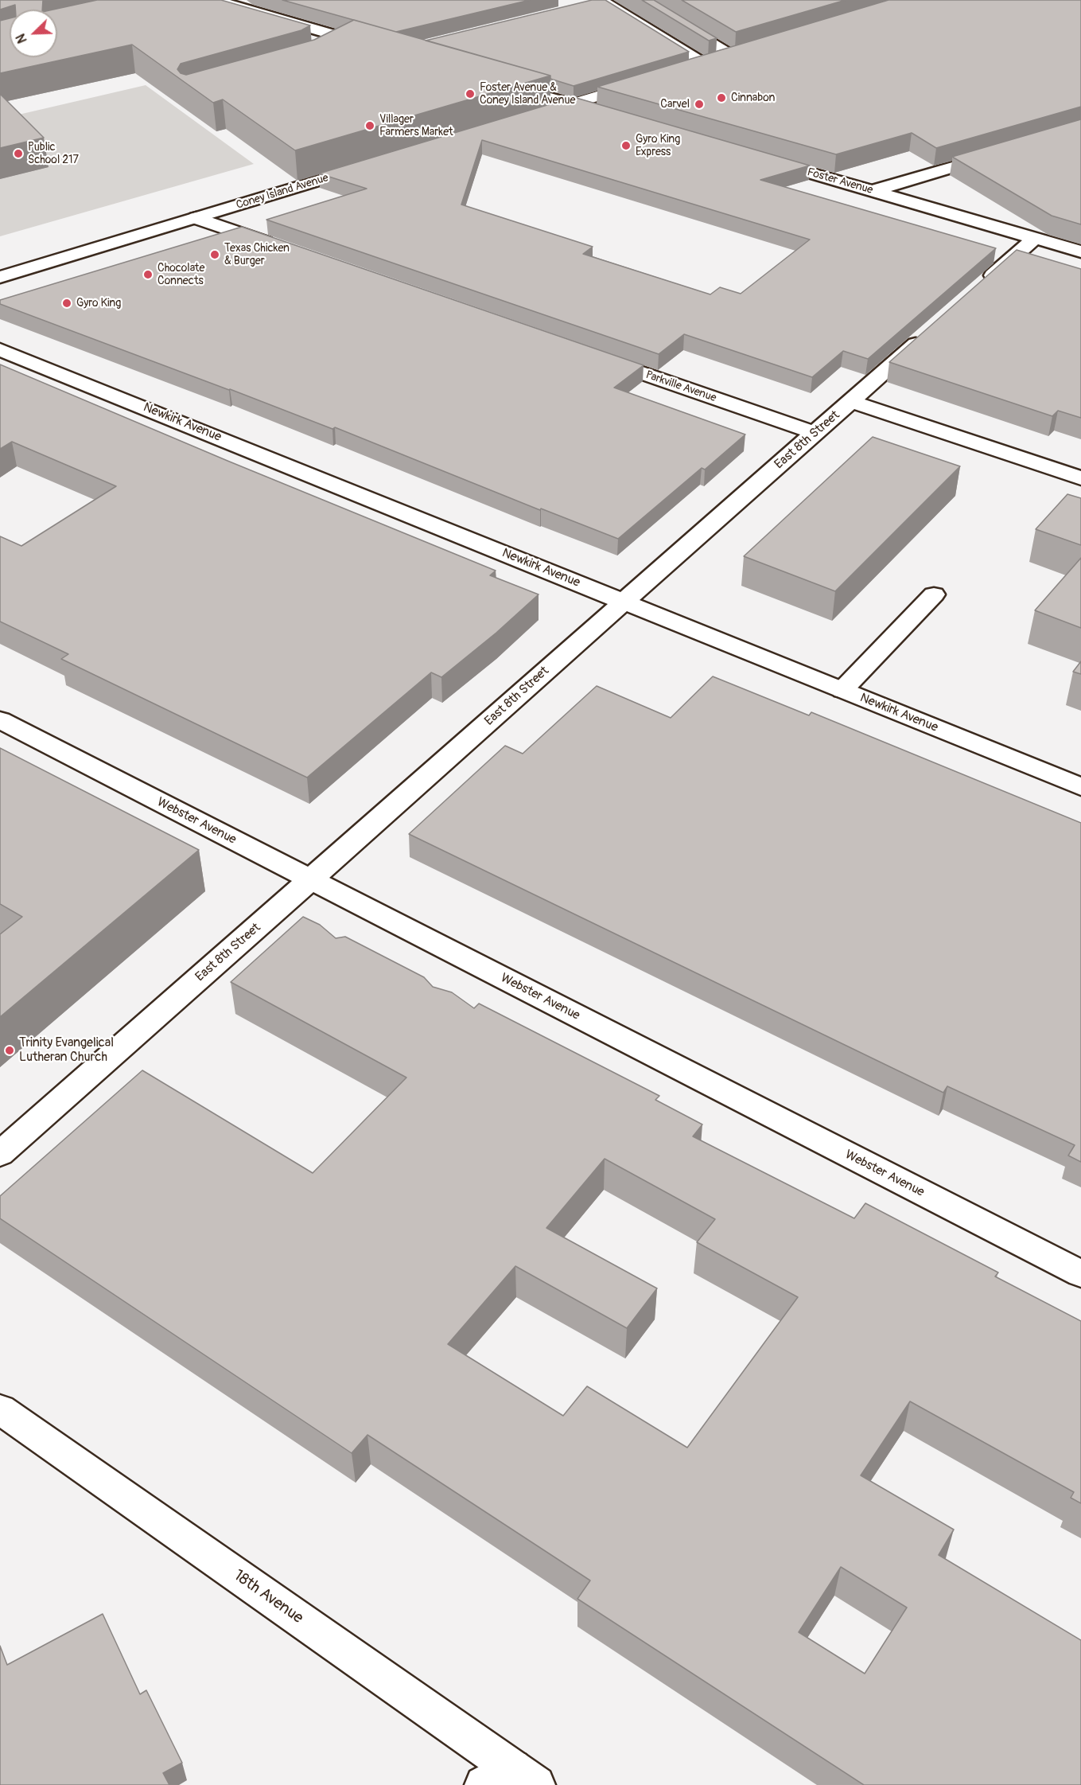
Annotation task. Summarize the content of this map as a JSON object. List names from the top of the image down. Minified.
{"streets":{"street":["Foster Avenue","Coney Island Avenue","Parkville Avenue","Newkirk Avenue","East 8th Street","Webster Avenue","18th Avenue"]},"crossings":[["Parkville Avenue","East 8th Street"],["Newkirk Avenue","East 8th Street"],["East 8th Street","Webster Avenue"]],"places":["Foster Avenue & Coney Island Avenue","Cinnabon","Carvel","Villager Farmers Market","Gyro King Express","Public School 217","Texas Chicken & Burger","Chocolate Connects","Gyro King","Trinity Evangelical Lutheran Church"],"north":"bottom left"}
